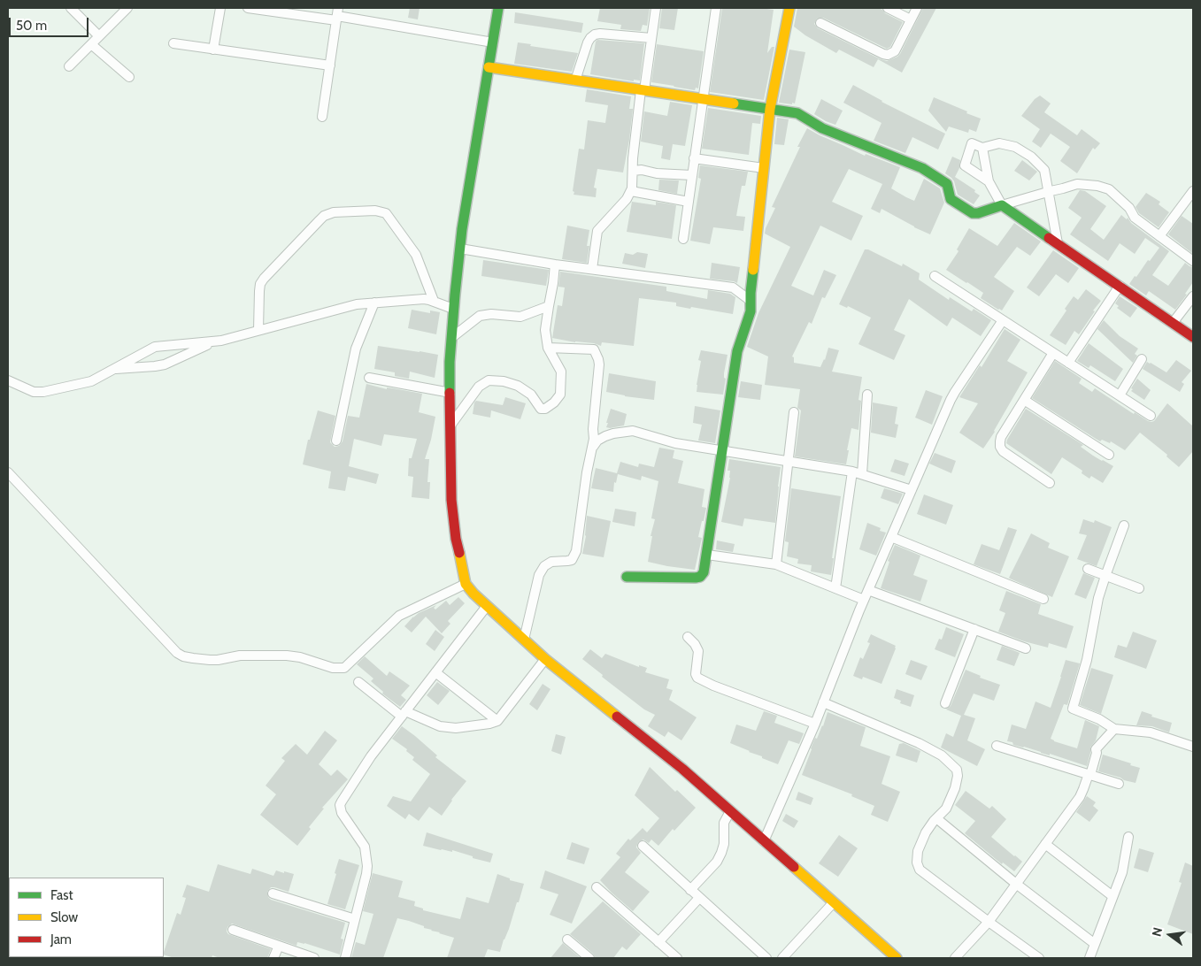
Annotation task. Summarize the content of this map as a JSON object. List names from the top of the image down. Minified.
{"legend":["Fast","Slow","Jam"],"scale_bar":"50 m","north":"left"}
